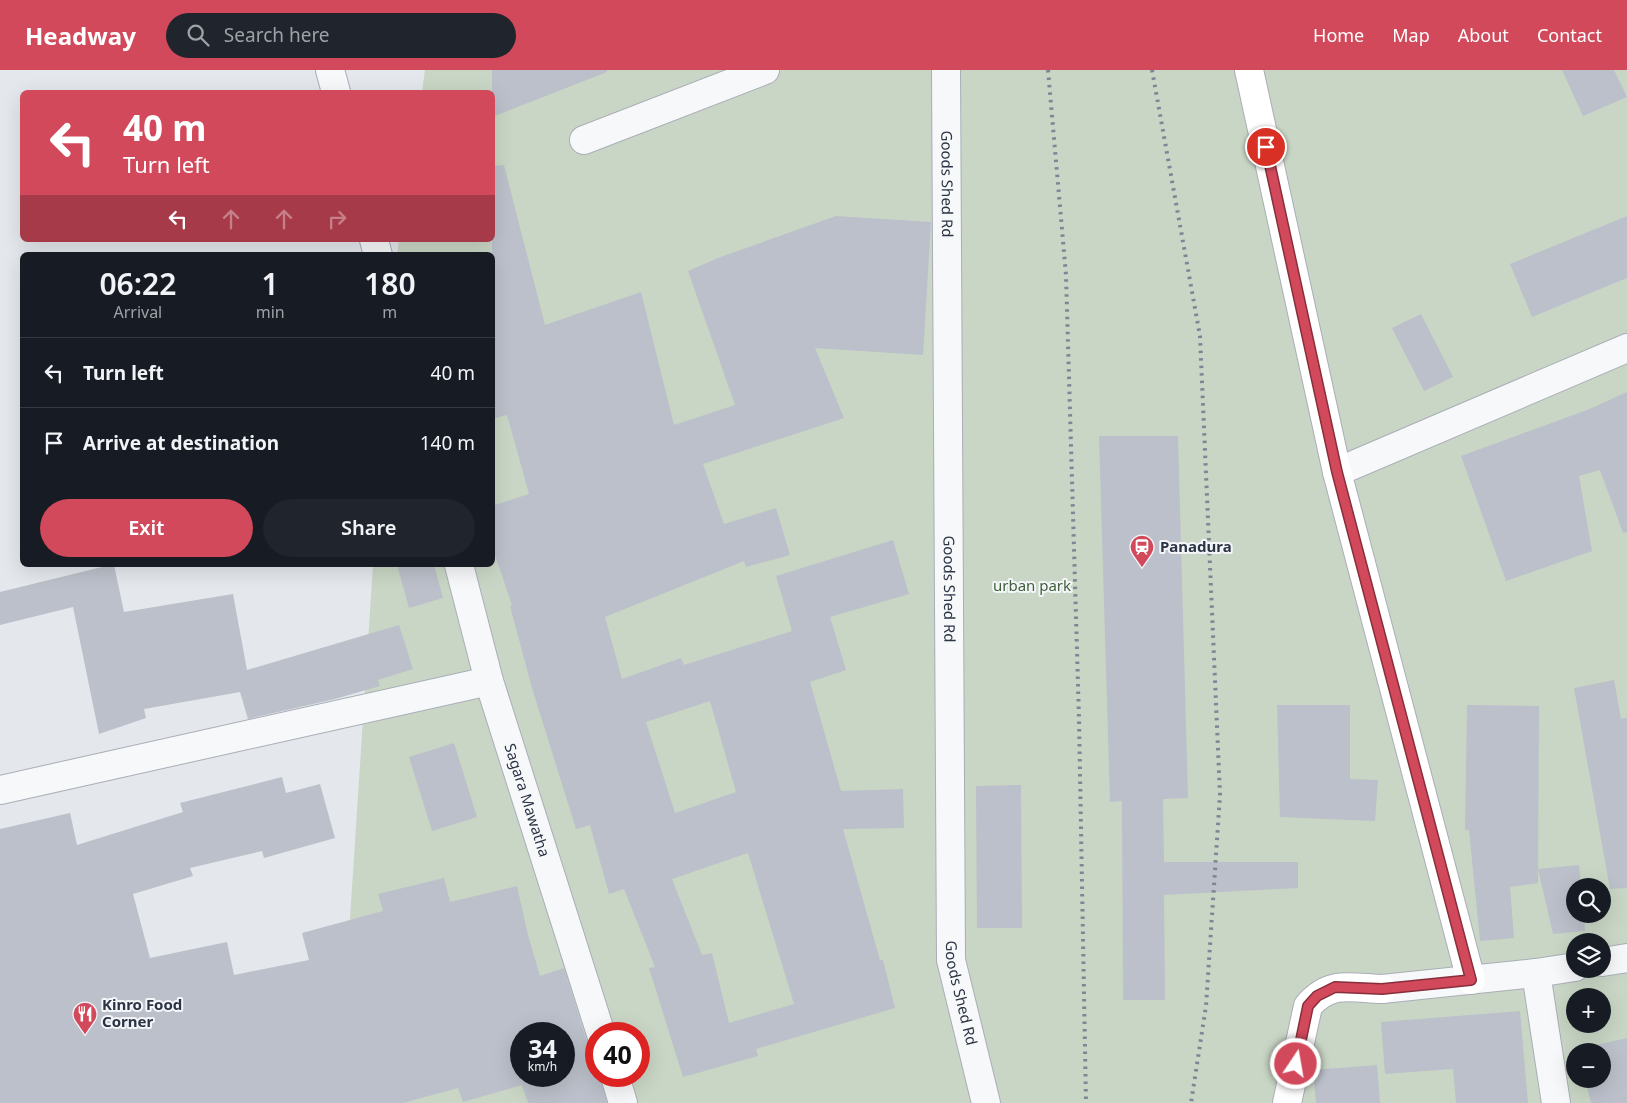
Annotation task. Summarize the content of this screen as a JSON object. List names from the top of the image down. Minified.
{"streets":{"street":["Goods Shed Rd","Sagara Mawatha"]},"parks":["urban park"],"places":{"station":["Panadura"],"restaurant":["Kinro Food Corner"]},"page":{"header":"Headway","search":"Search here","nav":["Home","Map","About","Contact"],"turn":["40 m","Turn left"],"eta":["06:22","Arrival","1","min","180","m"],"list":[{"name":"Turn left","value":"40 m"},{"name":"Arrive at destination","value":"140 m"}],"buttons":["Exit","Share"],"map_buttons":["+","−"],"speed":"34 km/h","limit":"40"}}
